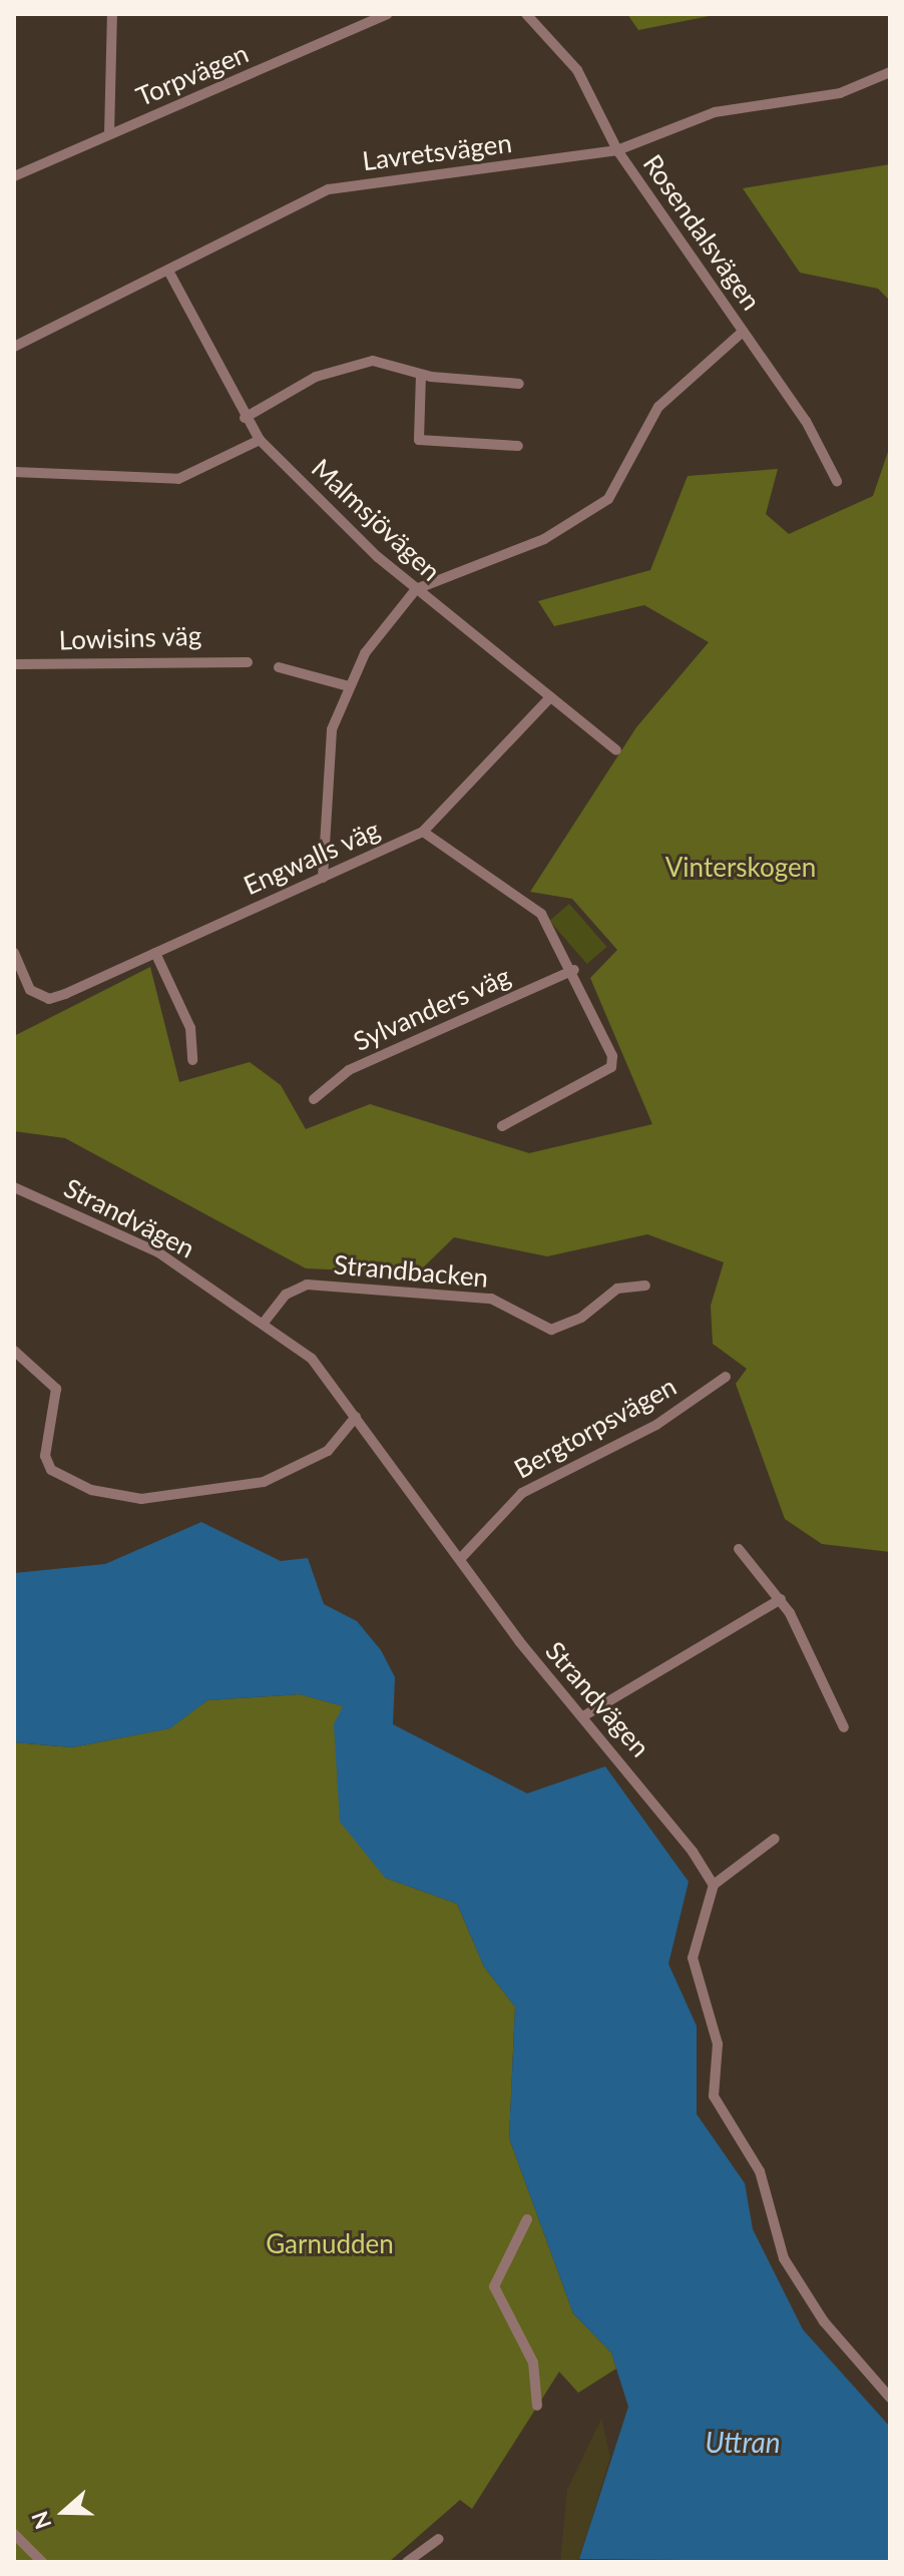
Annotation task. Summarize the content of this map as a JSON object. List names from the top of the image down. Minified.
{"streets":{"street":["Torpvägen","Lavretsvägen","Rosendalsvägen","Malmsjövägen","Lowisins väg","Engwalls väg","Sylvanders väg","Strandvägen","Strandbacken","Bergtorpsvägen"]},"crossings":[["Lavretsvägen","Rosendalsvägen"],["Lavretsvägen","Malmsjövägen"],["Malmsjövägen","Engwalls väg"],["Strandvägen","Strandbacken"],["Strandvägen","Bergtorpsvägen"]],"water":["Uttran"],"parks":["Vinterskogen","Garnudden"],"north":"left"}
